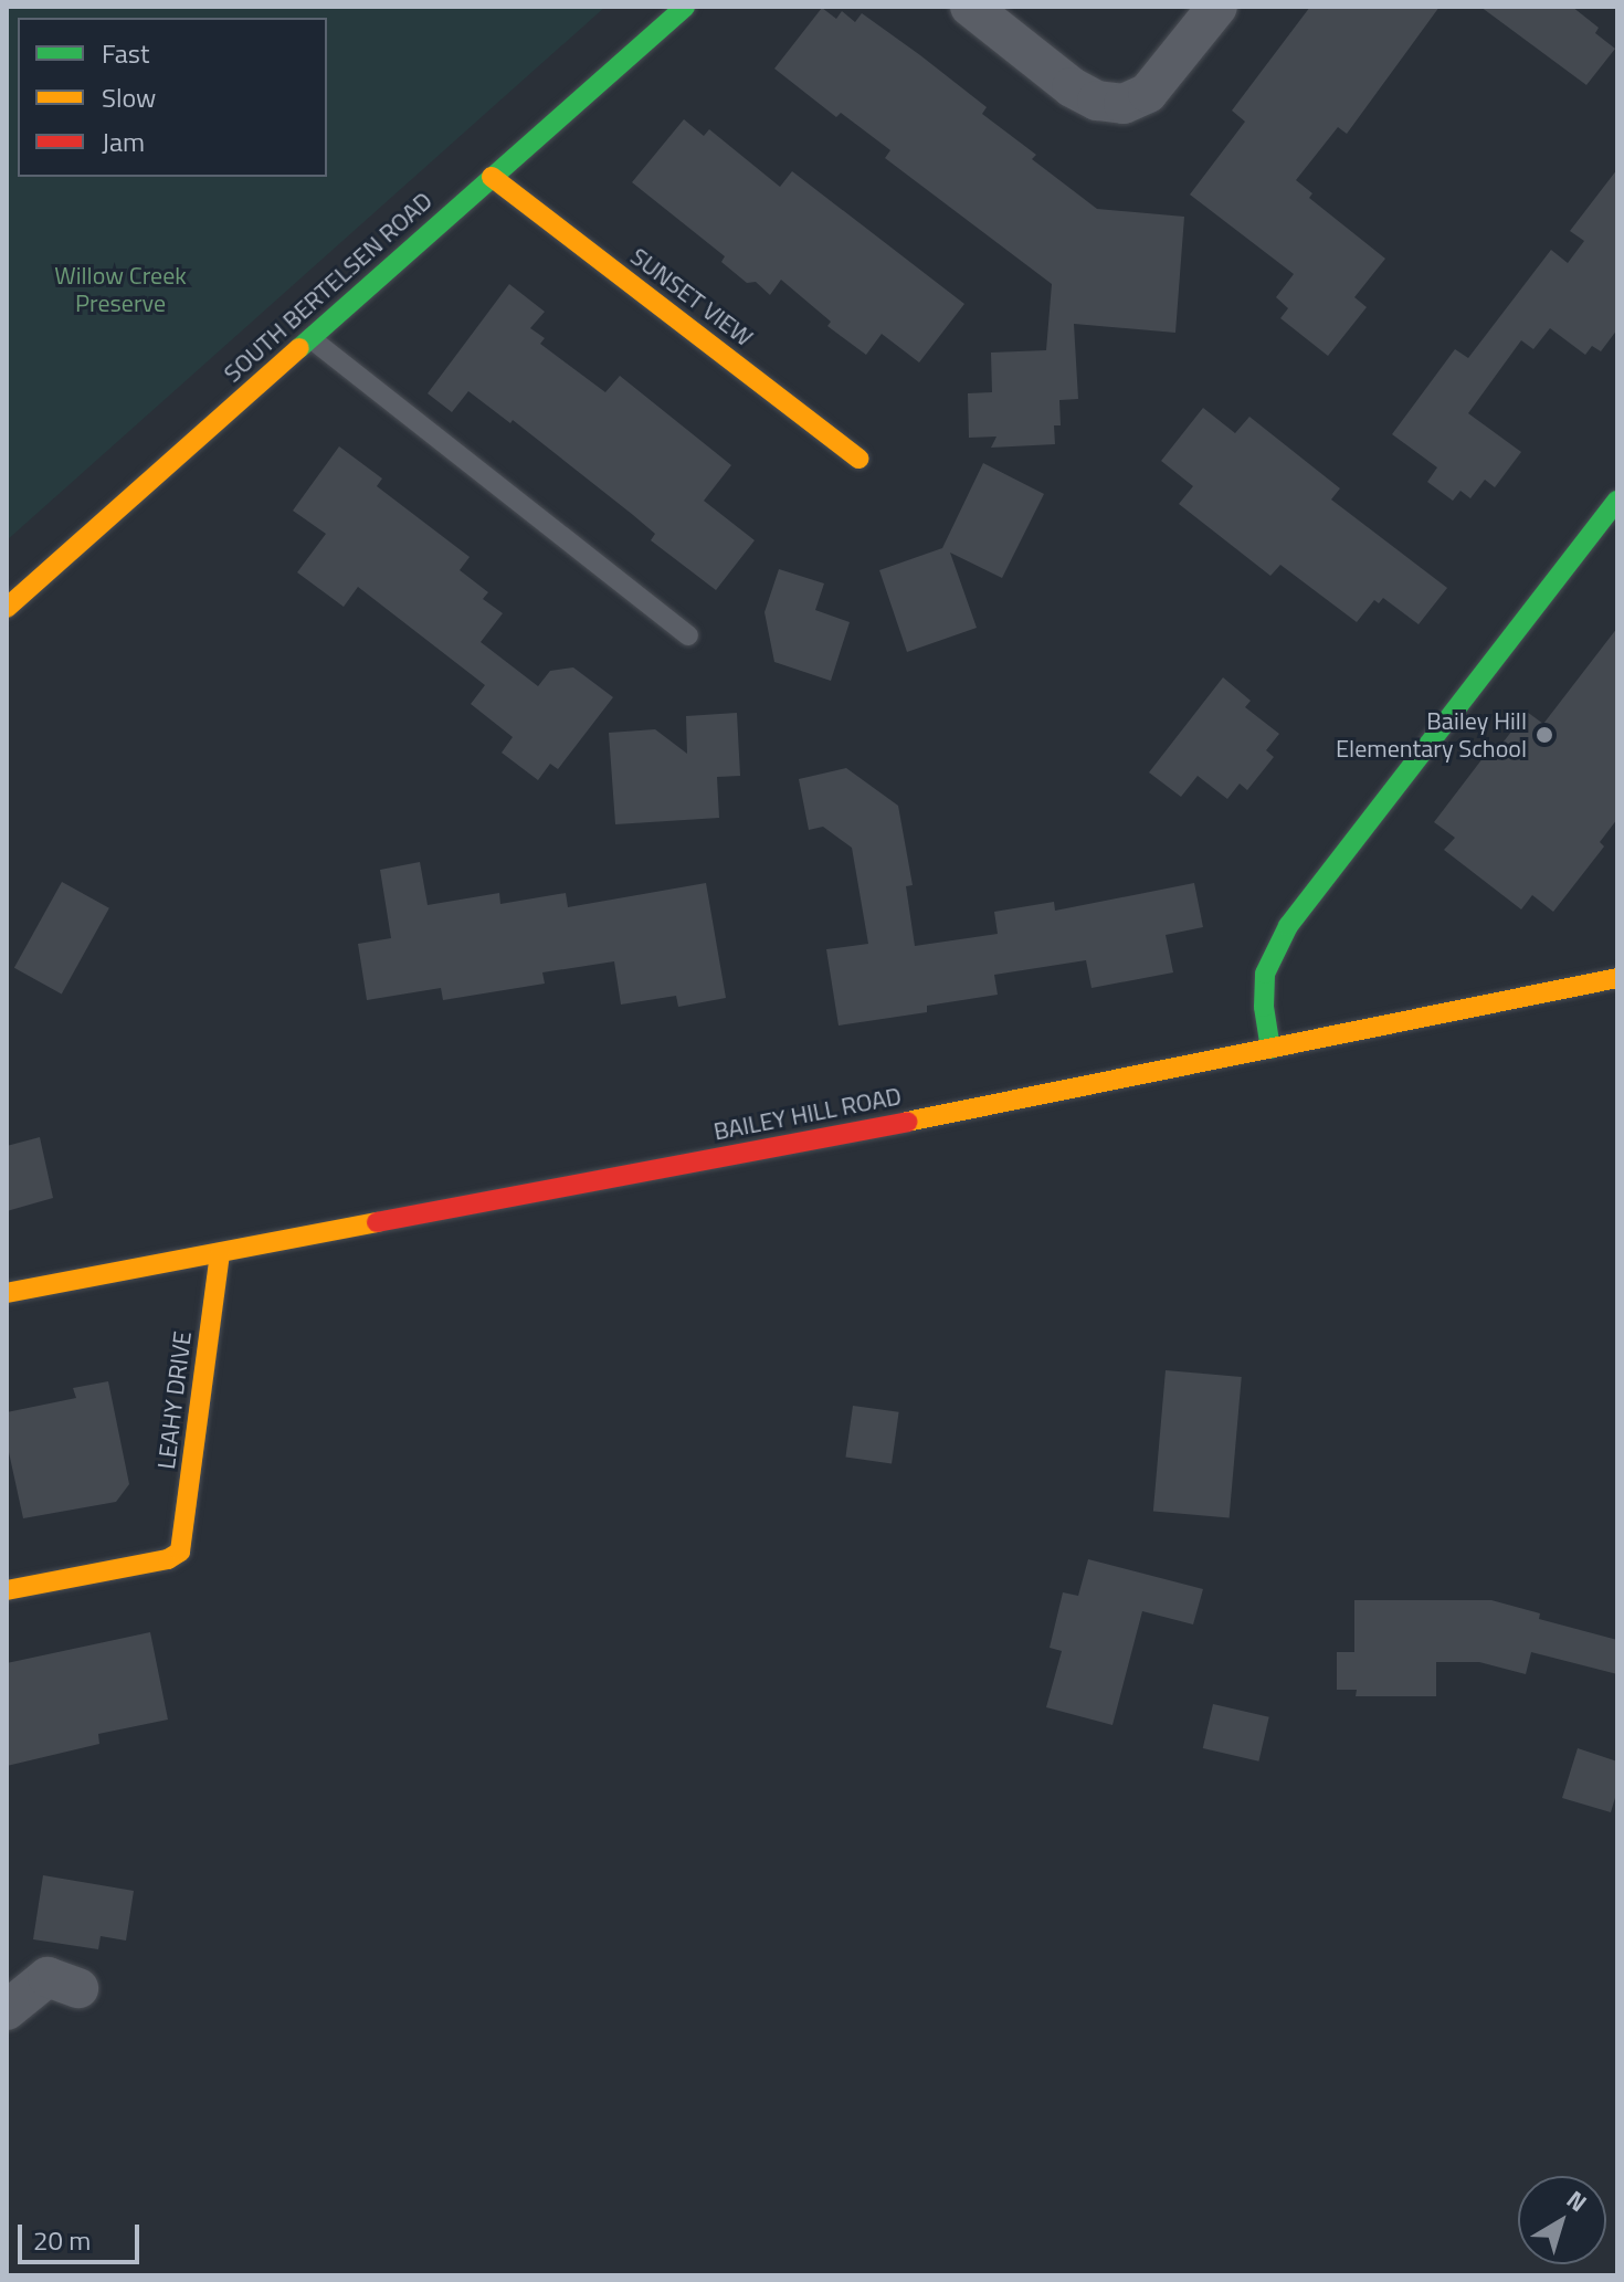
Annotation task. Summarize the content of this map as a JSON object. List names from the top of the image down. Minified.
{"streets":{"main road":["SOUTH BERTELSEN ROAD","SUNSET VIEW","BAILEY HILL ROAD","LEAHY DRIVE"]},"crossings":[["SOUTH BERTELSEN ROAD","SUNSET VIEW"],["BAILEY HILL ROAD","LEAHY DRIVE"]],"parks":["Willow Creek Preserve"],"places":["Bailey Hill Elementary School"],"legend":["Fast","Slow","Jam"],"scale_bar":"20 m","north":"top right"}
